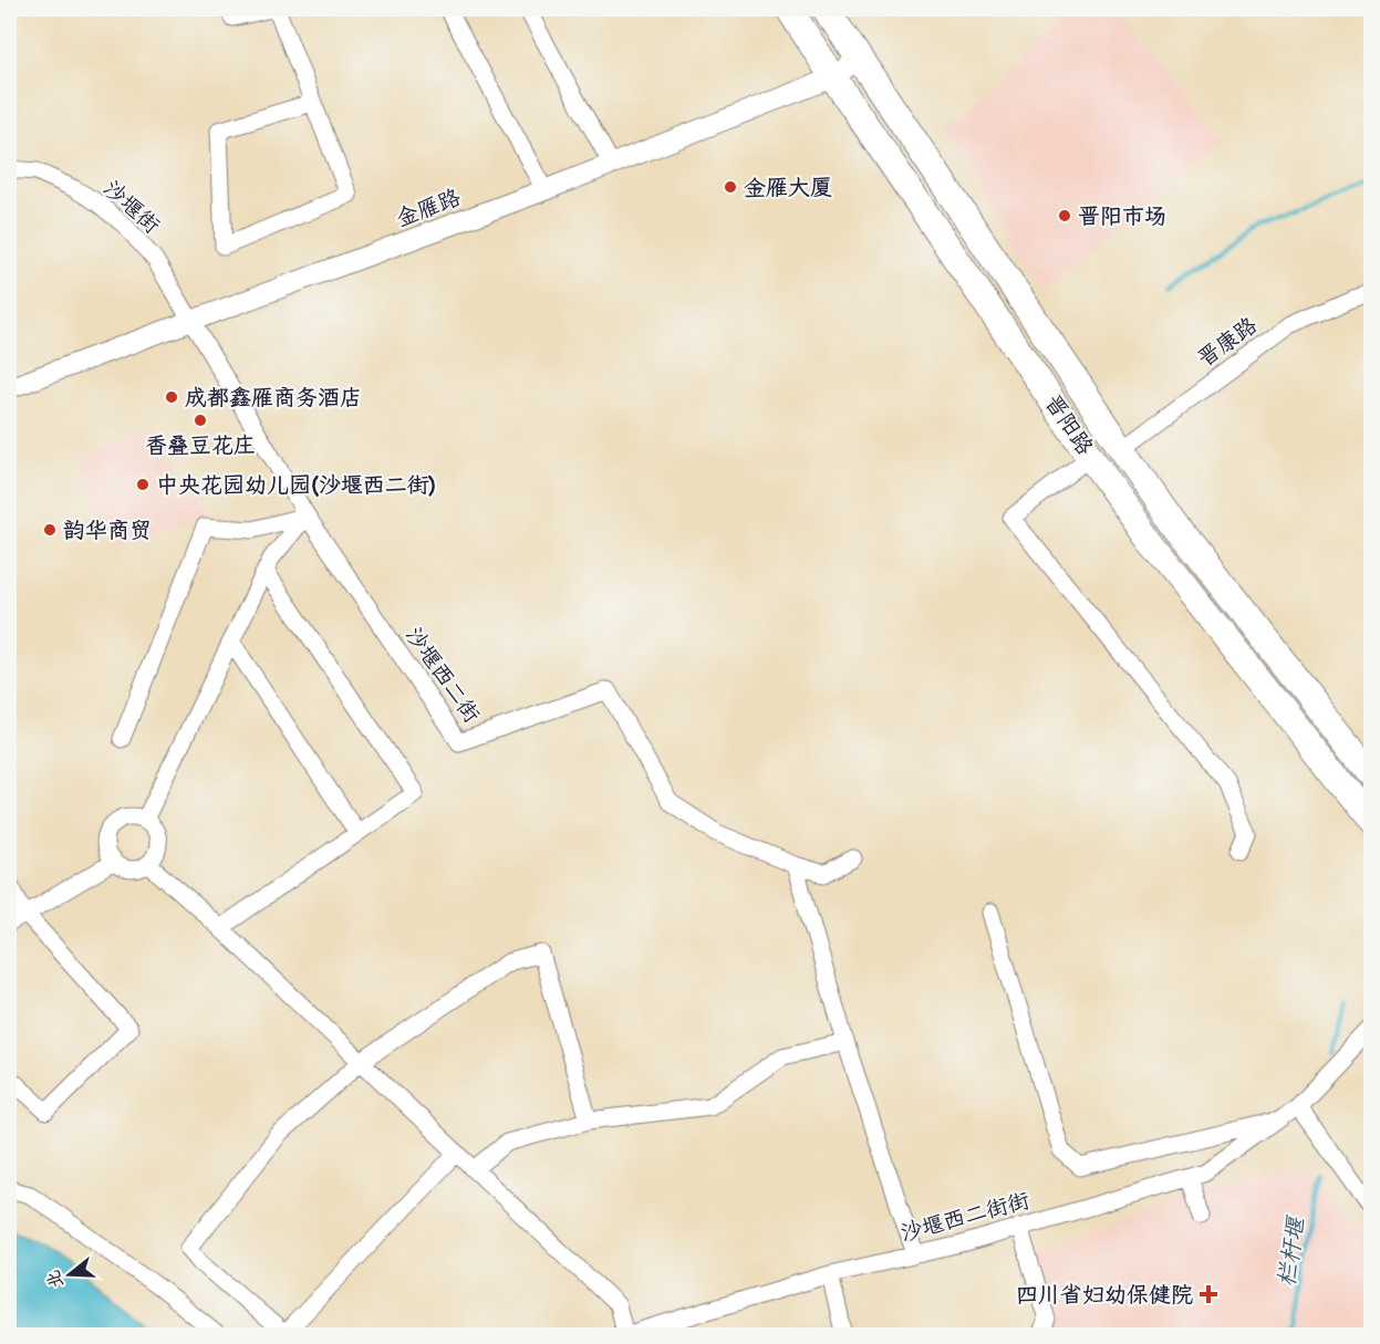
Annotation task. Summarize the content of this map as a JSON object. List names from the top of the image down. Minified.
{"streets":{"main road":["晋阳路"],"street":["沙堰街","金雁路","晋康路","沙堰西二街","沙堰西二街街"]},"crossings":[["沙堰街","金雁路"],["沙堰街","沙堰西二街"],["金雁路","晋阳路"],["金雁路","沙堰西二街"],["晋康路","晋阳路"]],"water":["栏杆堰"],"places":{"other":["金雁大厦","晋阳市场","成都鑫雁商务酒店","香叠豆花庄","中央花园幼儿园(沙堰西二街)","韵华商贸"],"health":["四川省妇幼保健院"]},"north":"left"}
